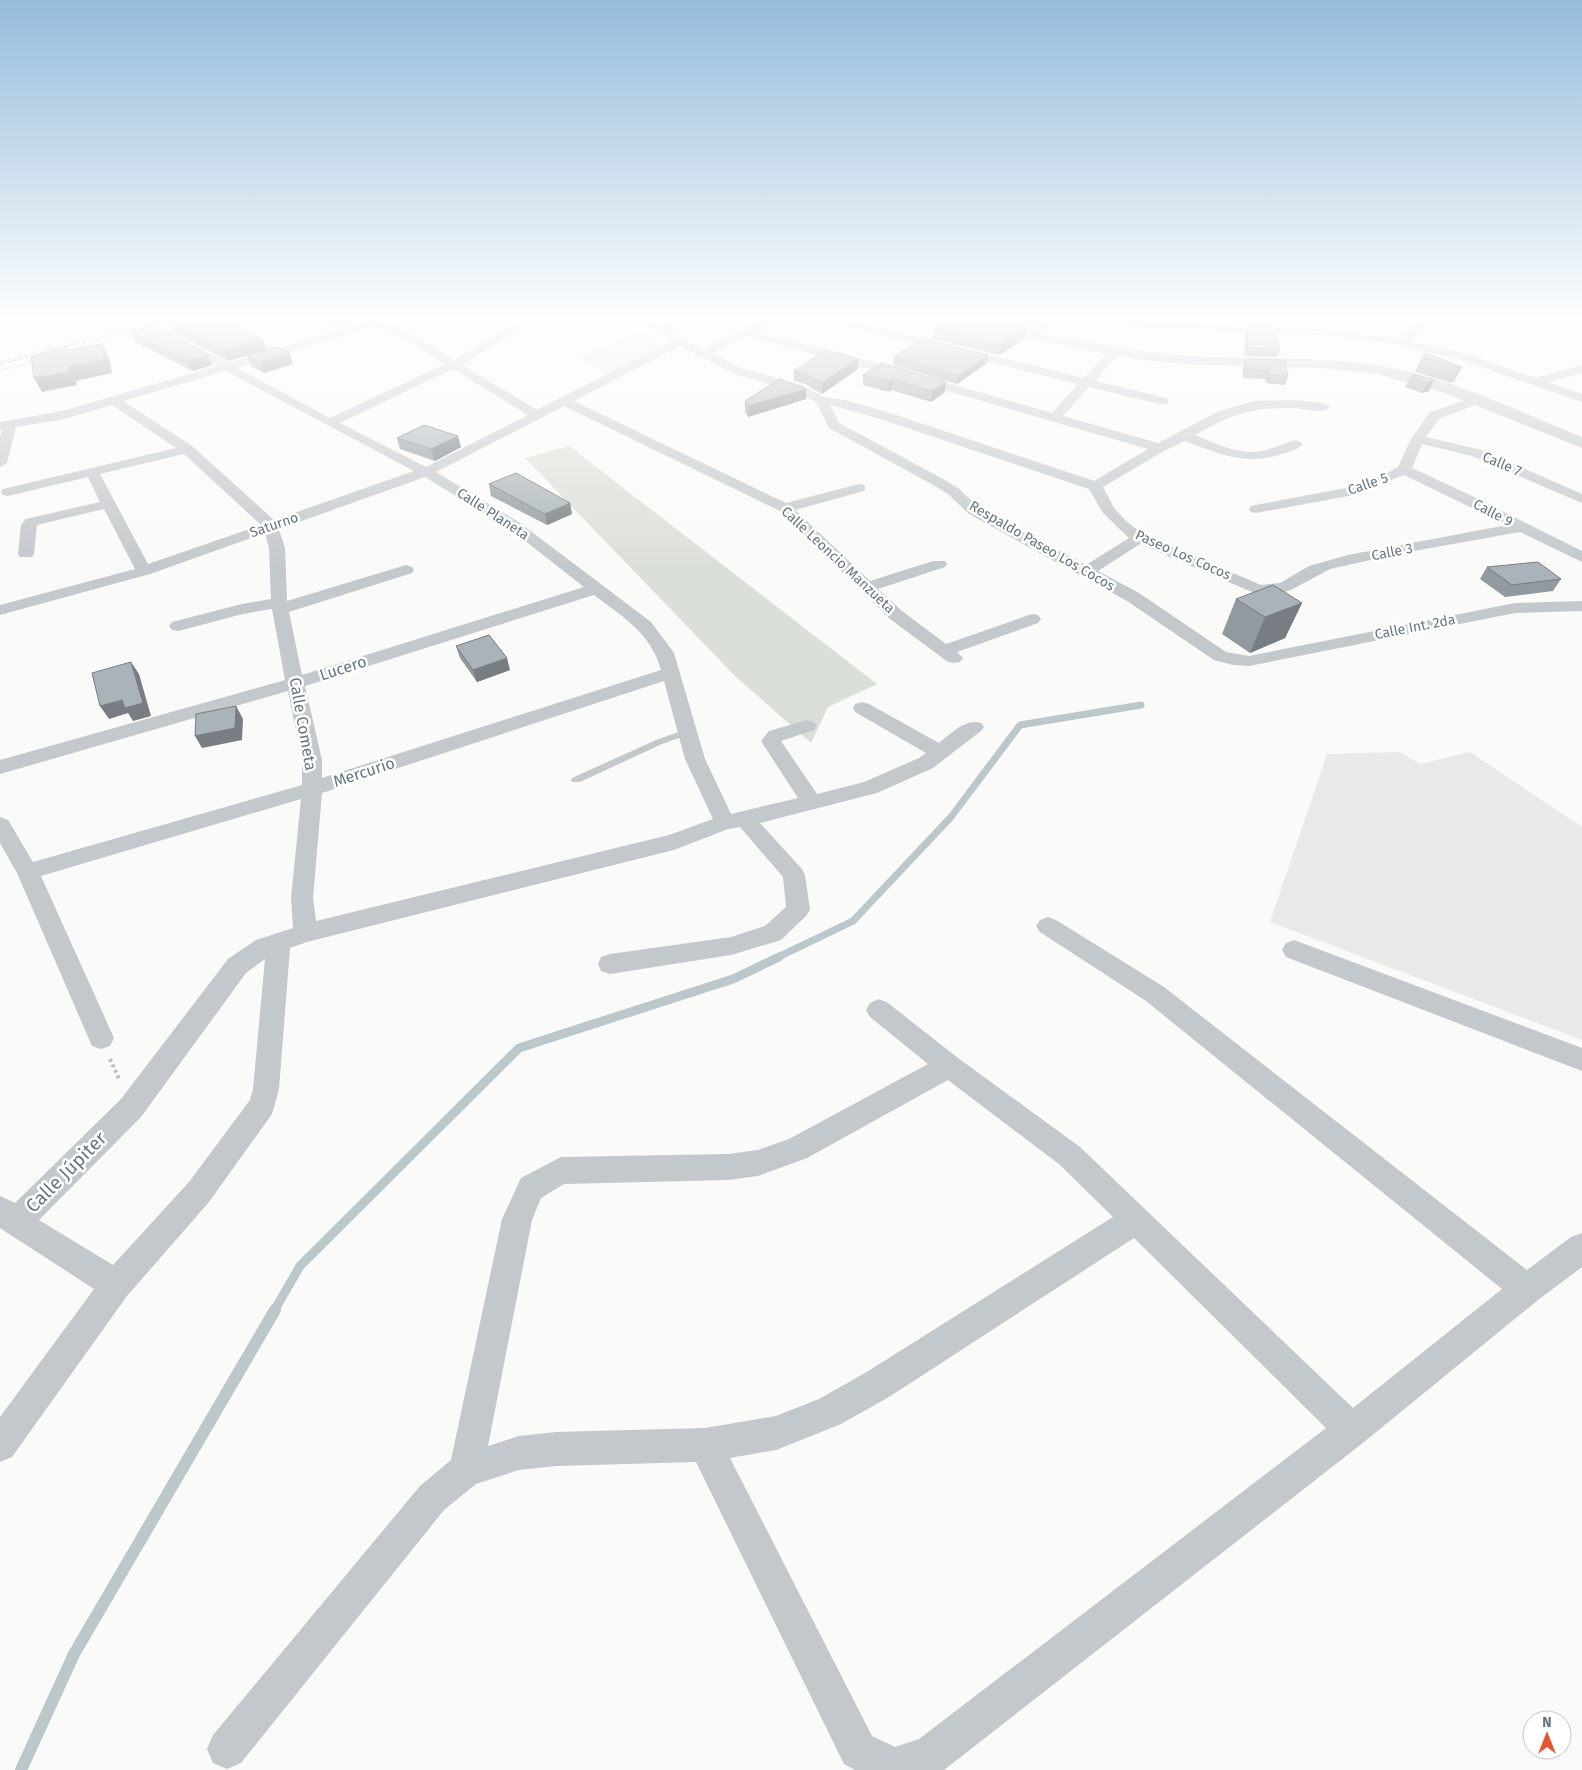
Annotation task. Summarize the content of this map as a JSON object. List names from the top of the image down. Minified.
{"streets":{"street":["Calle 7","Calle 5","Calle 9","Calle Planeta","Saturno","Respaldo Paseo Los Cocos","Calle 3","Paseo Los Cocos","Calle Leoncio Manzueta","Calle Int. 2da","Lucero","Calle Cometa","Mercurio","Calle Júpiter"]},"crossings":[["Calle 7","Calle 5"],["Calle 5","Calle 9"],["Calle 9","Calle 3"],["Calle Planeta","Saturno"],["Calle Planeta","Lucero"],["Calle Planeta","Mercurio"],["Saturno","Calle Cometa"],["Respaldo Paseo Los Cocos","Calle Int. 2da"],["Calle 3","Paseo Los Cocos"],["Lucero","Calle Cometa"],["Calle Cometa","Mercurio"]],"north":"top"}
